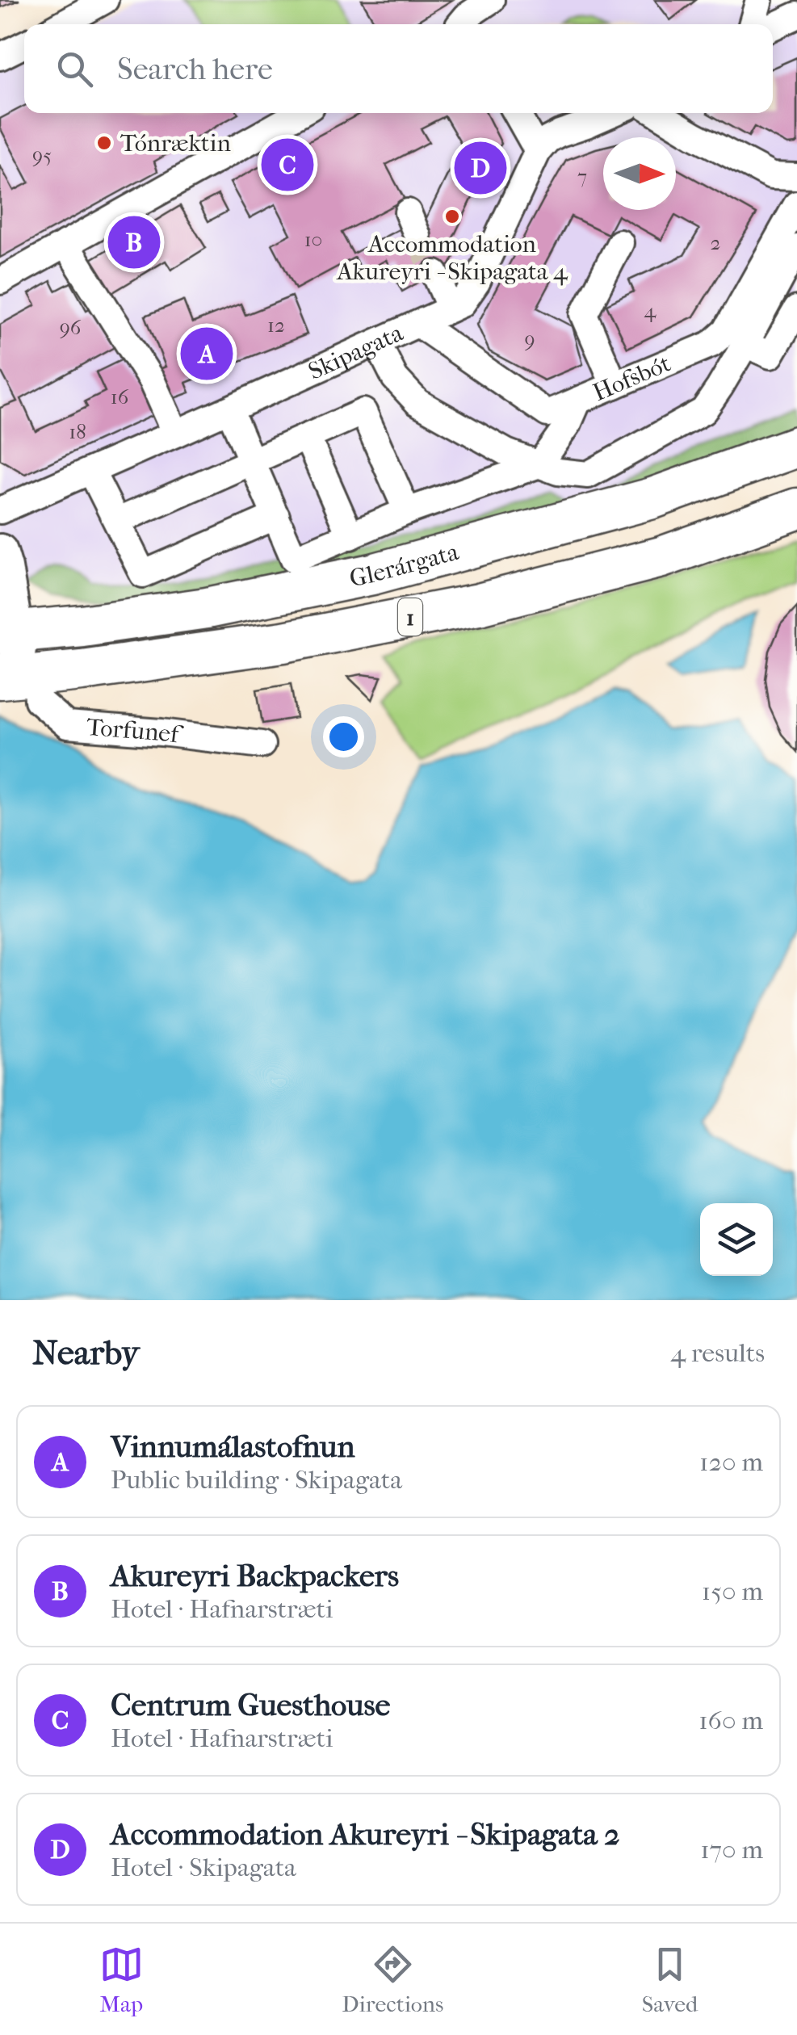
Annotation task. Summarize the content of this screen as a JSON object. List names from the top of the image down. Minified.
{"streets":{"highway":["Glerárgata","1"],"street":["Skipagata","Hofsbót","Torfunef"]},"crossings":[["Skipagata","Hofsbót"],["Glerárgata","Torfunef"]],"places":["Tónræktin","Accommodation Akureyri - Skipagata 4"],"house_numbers":["95","7","10","2","4","12","96","9","16","18"],"north":"right","page":{"search":"Search here","pins":["C","D","B","A"],"heading":["Nearby","4 results"],"list":[{"mark":"A","name":"Vinnumálastofnun","note":"Public building · Skipagata","value":"120 m"},{"mark":"B","name":"Akureyri Backpackers","note":"Hotel · Hafnarstræti","value":"150 m"},{"mark":"C","name":"Centrum Guesthouse","note":"Hotel · Hafnarstræti","value":"160 m"},{"mark":"D","name":"Accommodation Akureyri - Skipagata 2","note":"Hotel · Skipagata","value":"170 m"}],"nav":["Map","Directions","Saved"]}}
